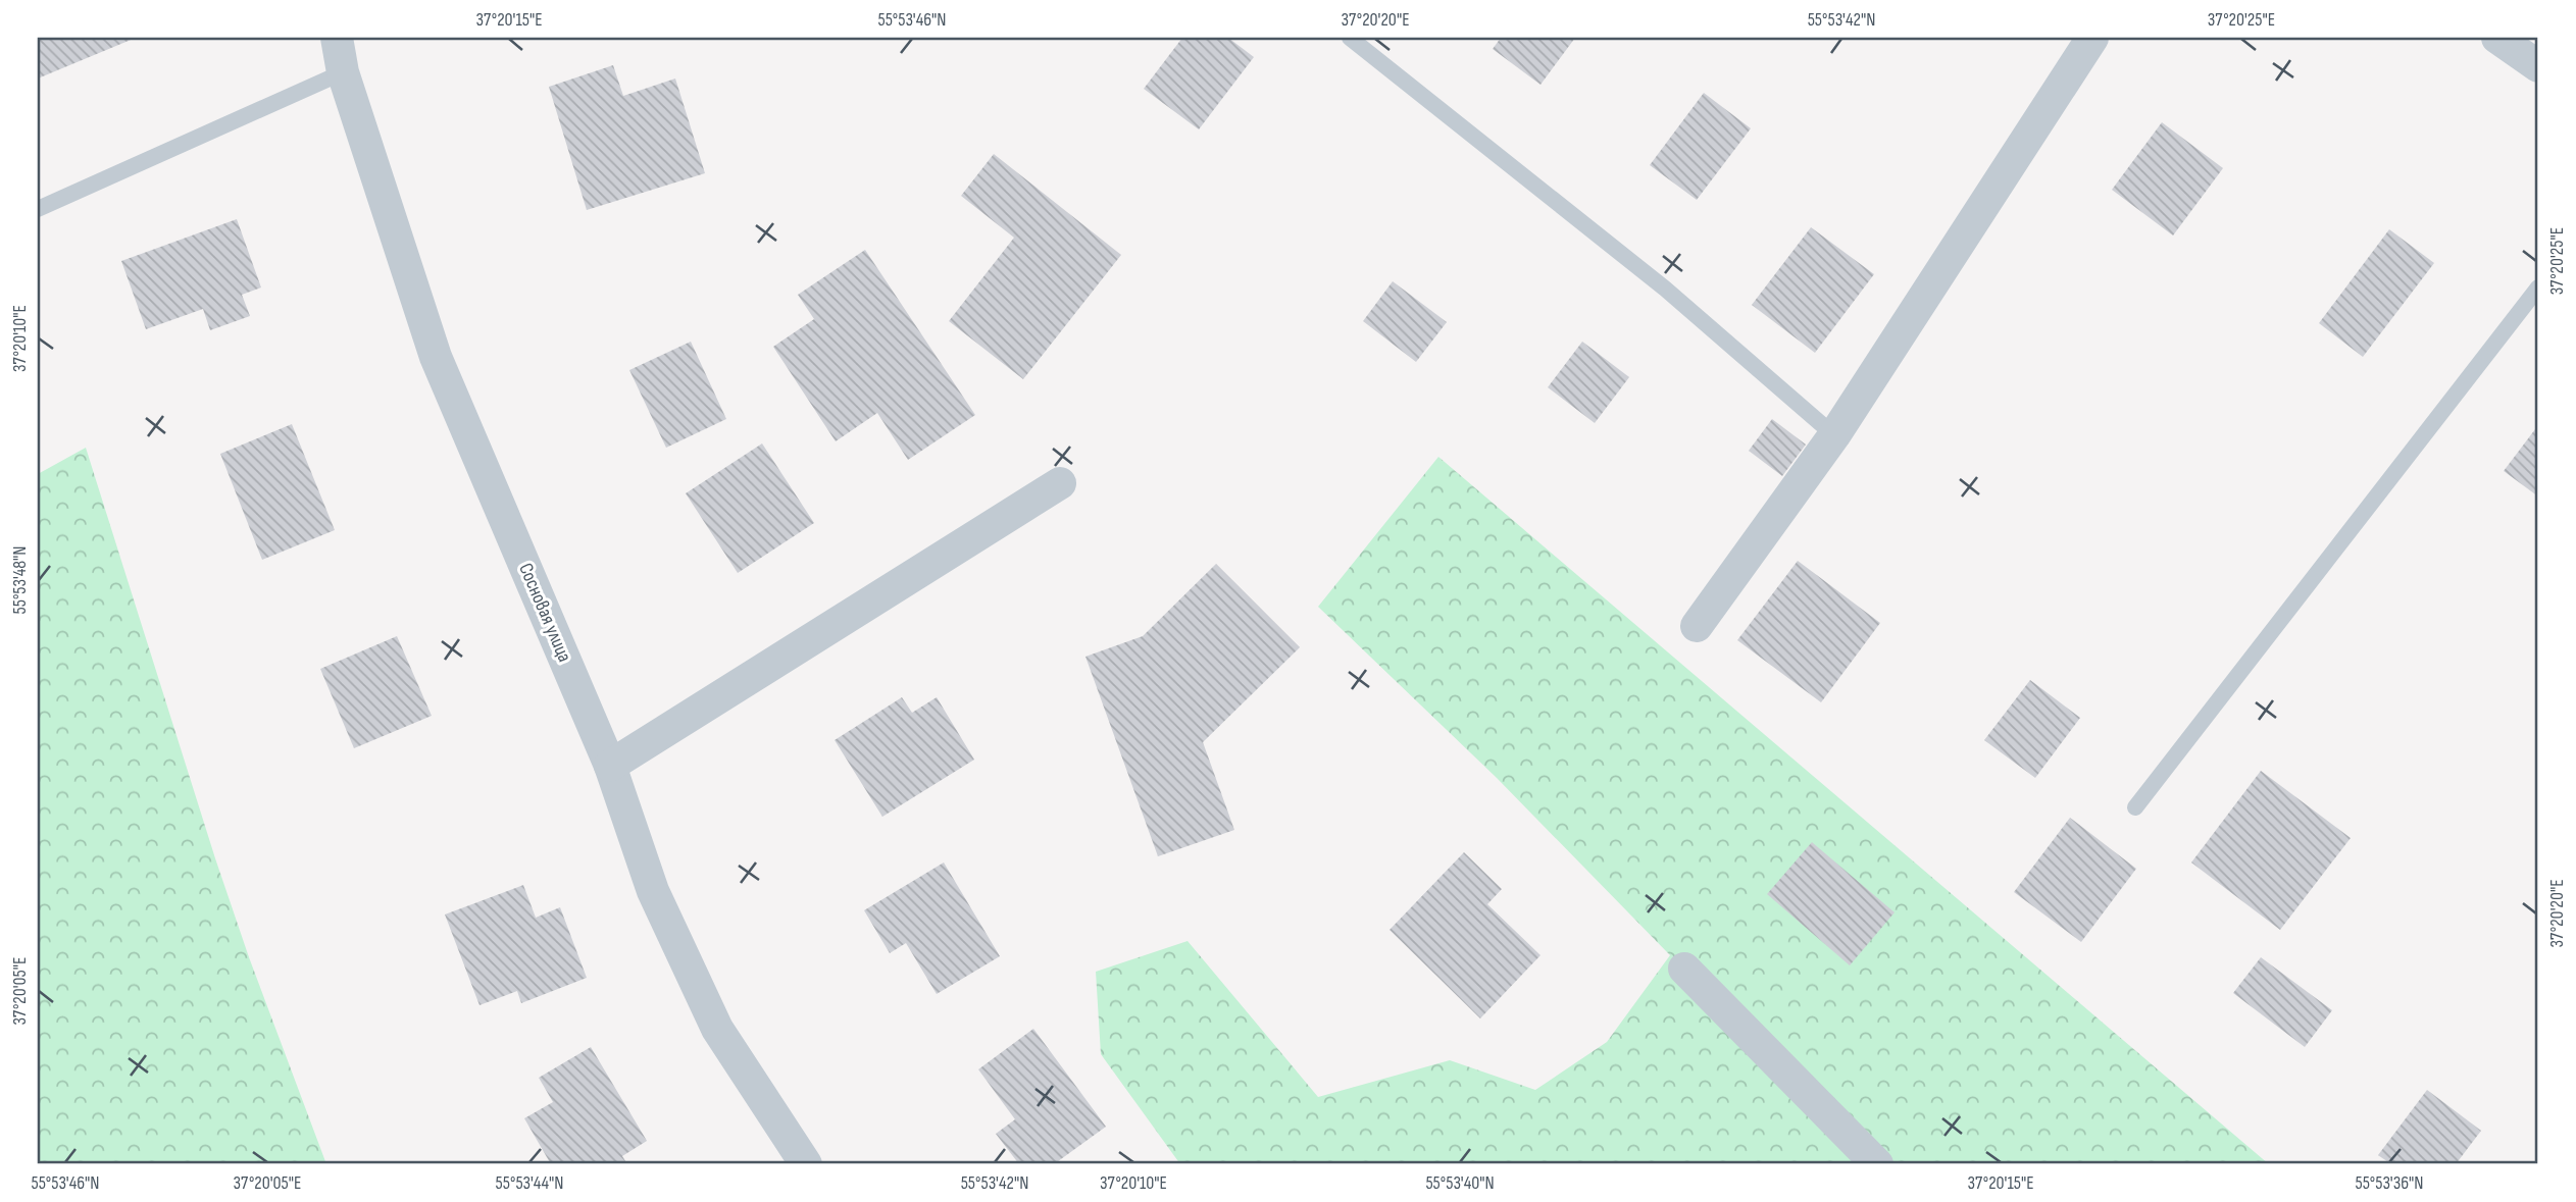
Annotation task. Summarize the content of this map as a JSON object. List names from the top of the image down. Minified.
{"streets":{"street":["Сосновая улица"]},"coordinates":["37°20'15\"E","55°53'46\"N","37°20'20\"E","55°53'42\"N","37°20'25\"E","37°20'10\"E","55°53'48\"N","37°20'05\"E","55°53'44\"N","55°53'40\"N","55°53'36\"N"]}
